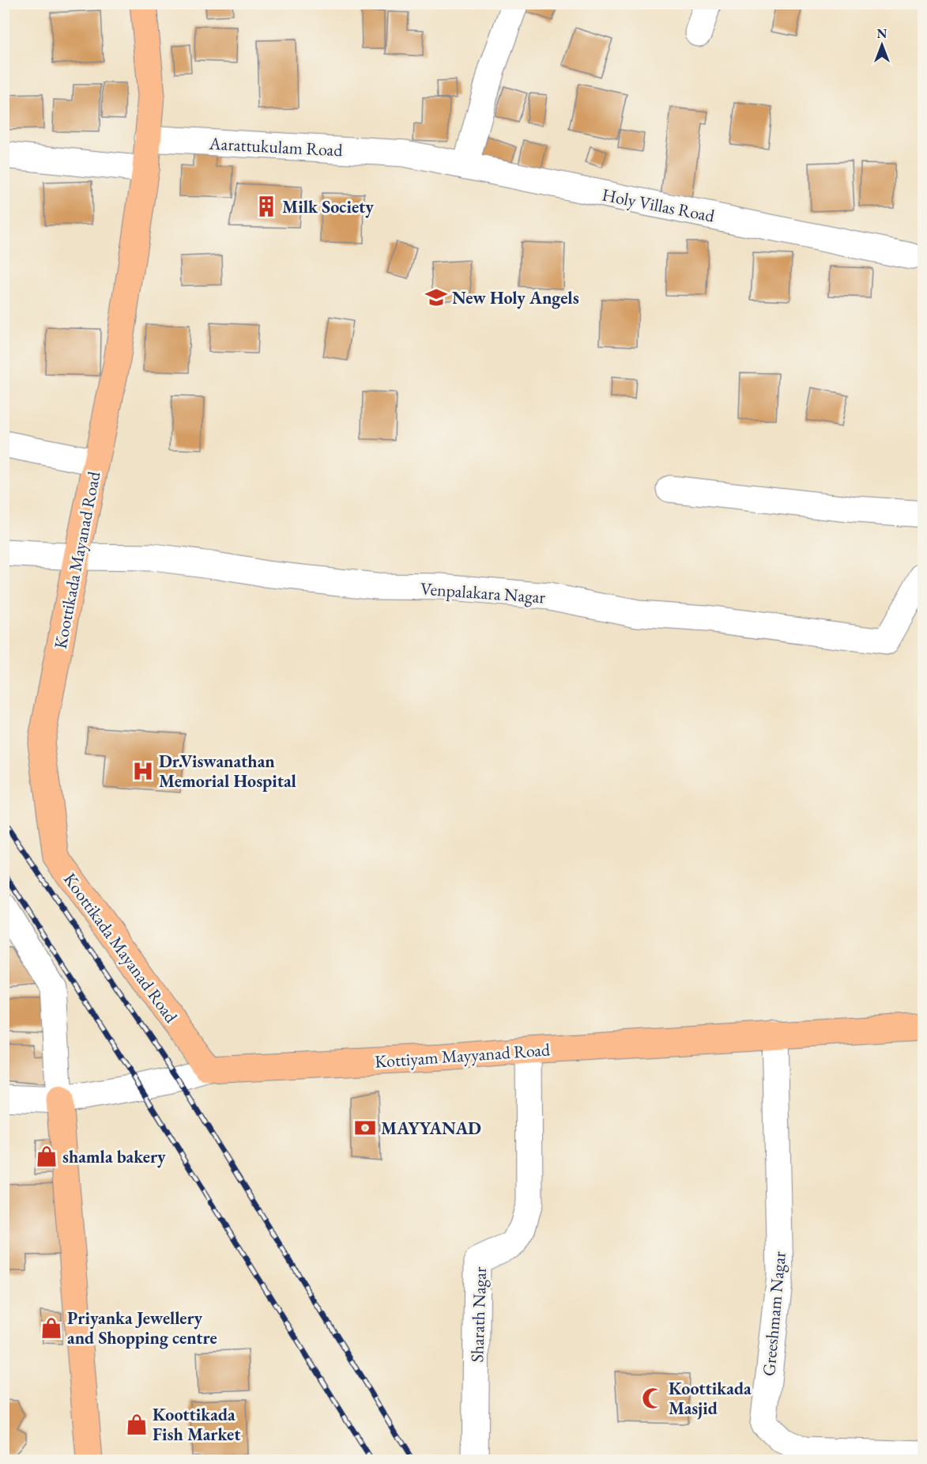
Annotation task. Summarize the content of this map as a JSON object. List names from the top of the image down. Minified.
{"streets":{"main road":["Koottikada Mayanad Road","Kottiyam Mayyanad Road"],"street":["Aarattukulam Road","Holy Villas Road","Venpalakara Nagar","Greeshmam Nagar","Sharath Nagar"]},"crossings":[["Aarattukulam Road","Holy Villas Road"],["Aarattukulam Road","Koottikada Mayanad Road"],["Koottikada Mayanad Road","Venpalakara Nagar"],["Koottikada Mayanad Road","Kottiyam Mayyanad Road"],["Kottiyam Mayyanad Road","Greeshmam Nagar"],["Kottiyam Mayyanad Road","Sharath Nagar"]],"places":{"building":["Milk Society"],"school or university":["New Holy Angels"],"hospital":["Dr.Viswanathan Memorial Hospital"],"bank":["MAYYANAD"],"shop":["shamla bakery","Priyanka Jewellery and Shopping centre","Koottikada Fish Market"],"mosque":["Koottikada Masjid"]},"north":"top"}
